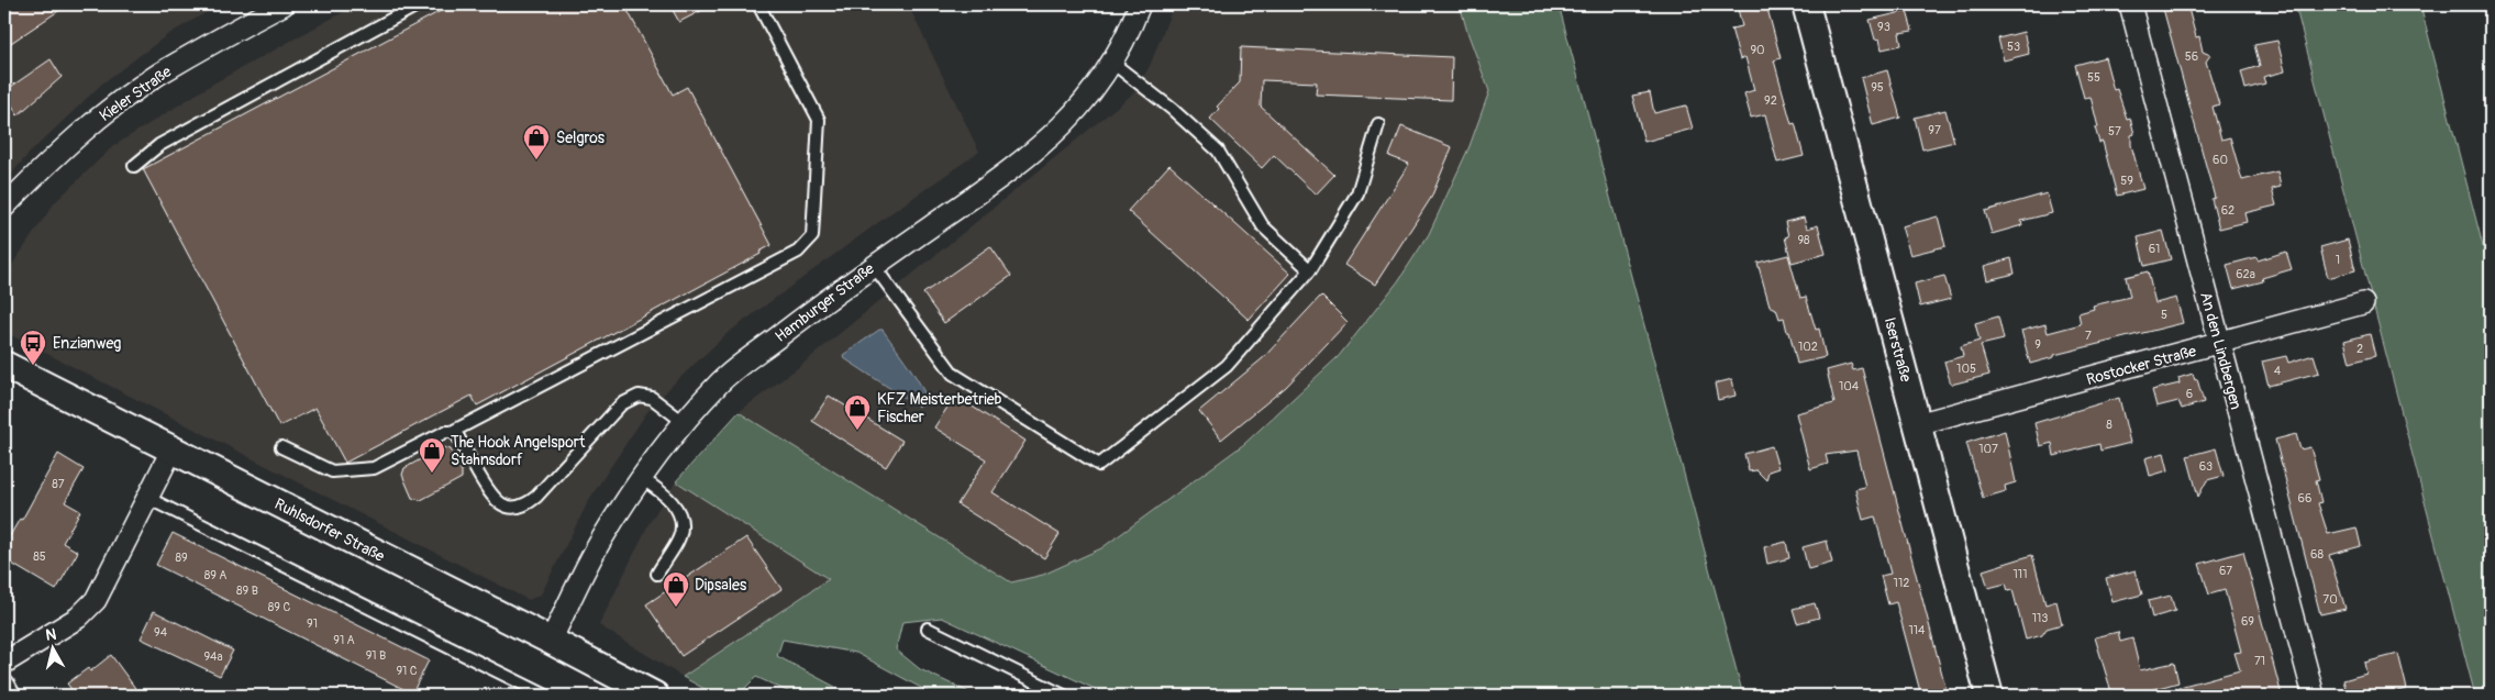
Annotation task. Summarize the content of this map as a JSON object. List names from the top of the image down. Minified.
{"streets":{"street":["Kieler Straße","Hamburger Straße","Iserstraße","An den Lindbergen","Rostocker Straße","Ruhlsdorfer Straße"]},"crossings":[["Hamburger Straße","Ruhlsdorfer Straße"],["Iserstraße","Rostocker Straße"],["An den Lindbergen","Rostocker Straße"]],"places":{"shop":["Selgros","KFZ Meisterbetrieb Fischer","The Hook Angelsport Stahnsdorf","Dipsales"],"bus stop":["Enzianweg"]},"house_numbers":["93","53","90","56","55","95","92","97","57","60","59","62","98","61","1","62a","5","7","9","102","2","105","4","104","6","8","107","63","87","66","68","85","89","67","111","89 A","112","89 B","70","89 C","113","69","91","114","94","91 A","91 B","94a","71","91 C"],"north":"top"}
